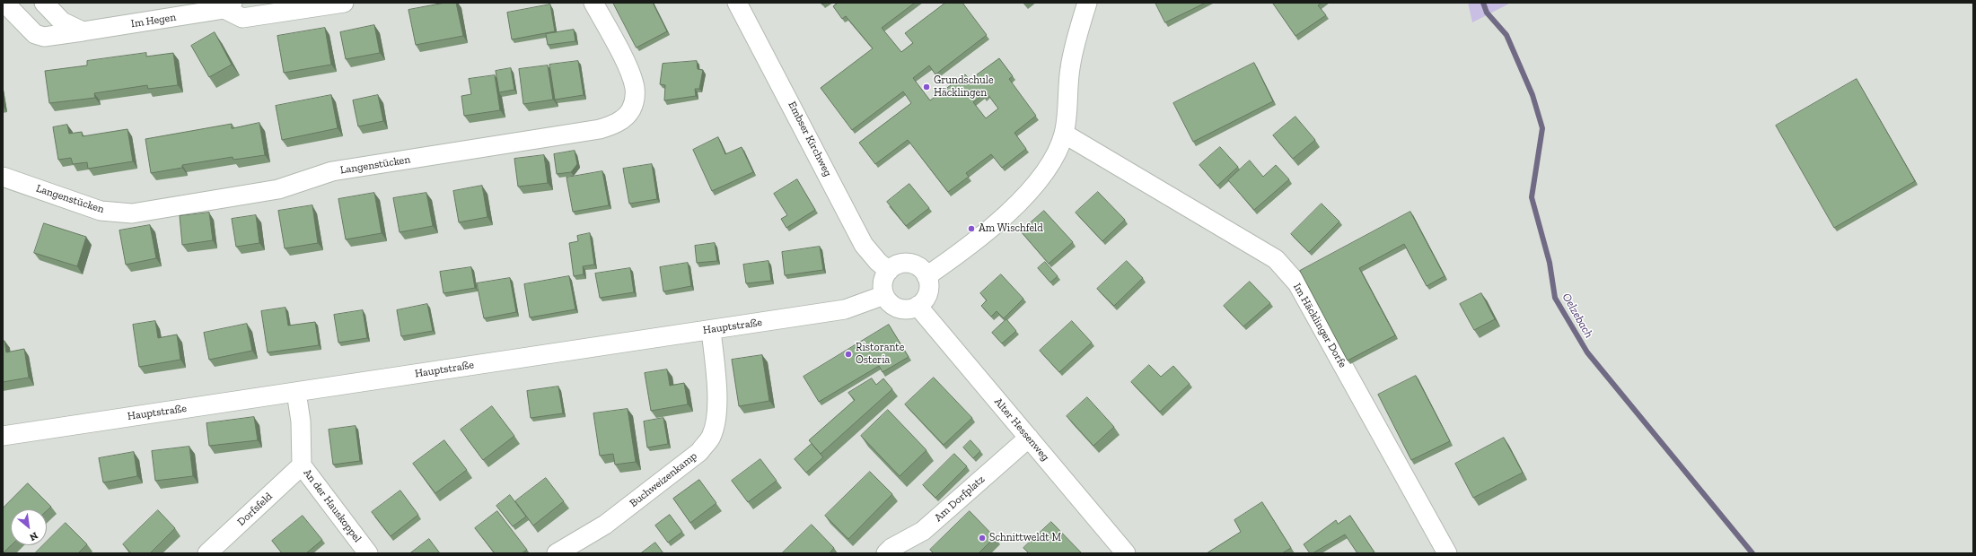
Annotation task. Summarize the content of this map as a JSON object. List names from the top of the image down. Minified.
{"streets":{"street":["Im Hegen","Embser Kirchweg","Langenstücken","Im Häcklinger Dorfe","Hauptstraße","Alter Hessenweg","Buchweizenkamp","Am Dorfplatz","An der Hauskoppel","Dorfsfeld"]},"crossings":[["Embser Kirchweg","Hauptstraße"],["Embser Kirchweg","Alter Hessenweg"],["Hauptstraße","Alter Hessenweg"],["Hauptstraße","Buchweizenkamp"],["Hauptstraße","An der Hauskoppel"],["Alter Hessenweg","Am Dorfplatz"],["An der Hauskoppel","Dorfsfeld"]],"water":["Oelzebach"],"places":["Grundschule Häcklingen","Am Wischfeld","Ristorante Osteria","Schnittweldt M"],"north":"bottom right"}
